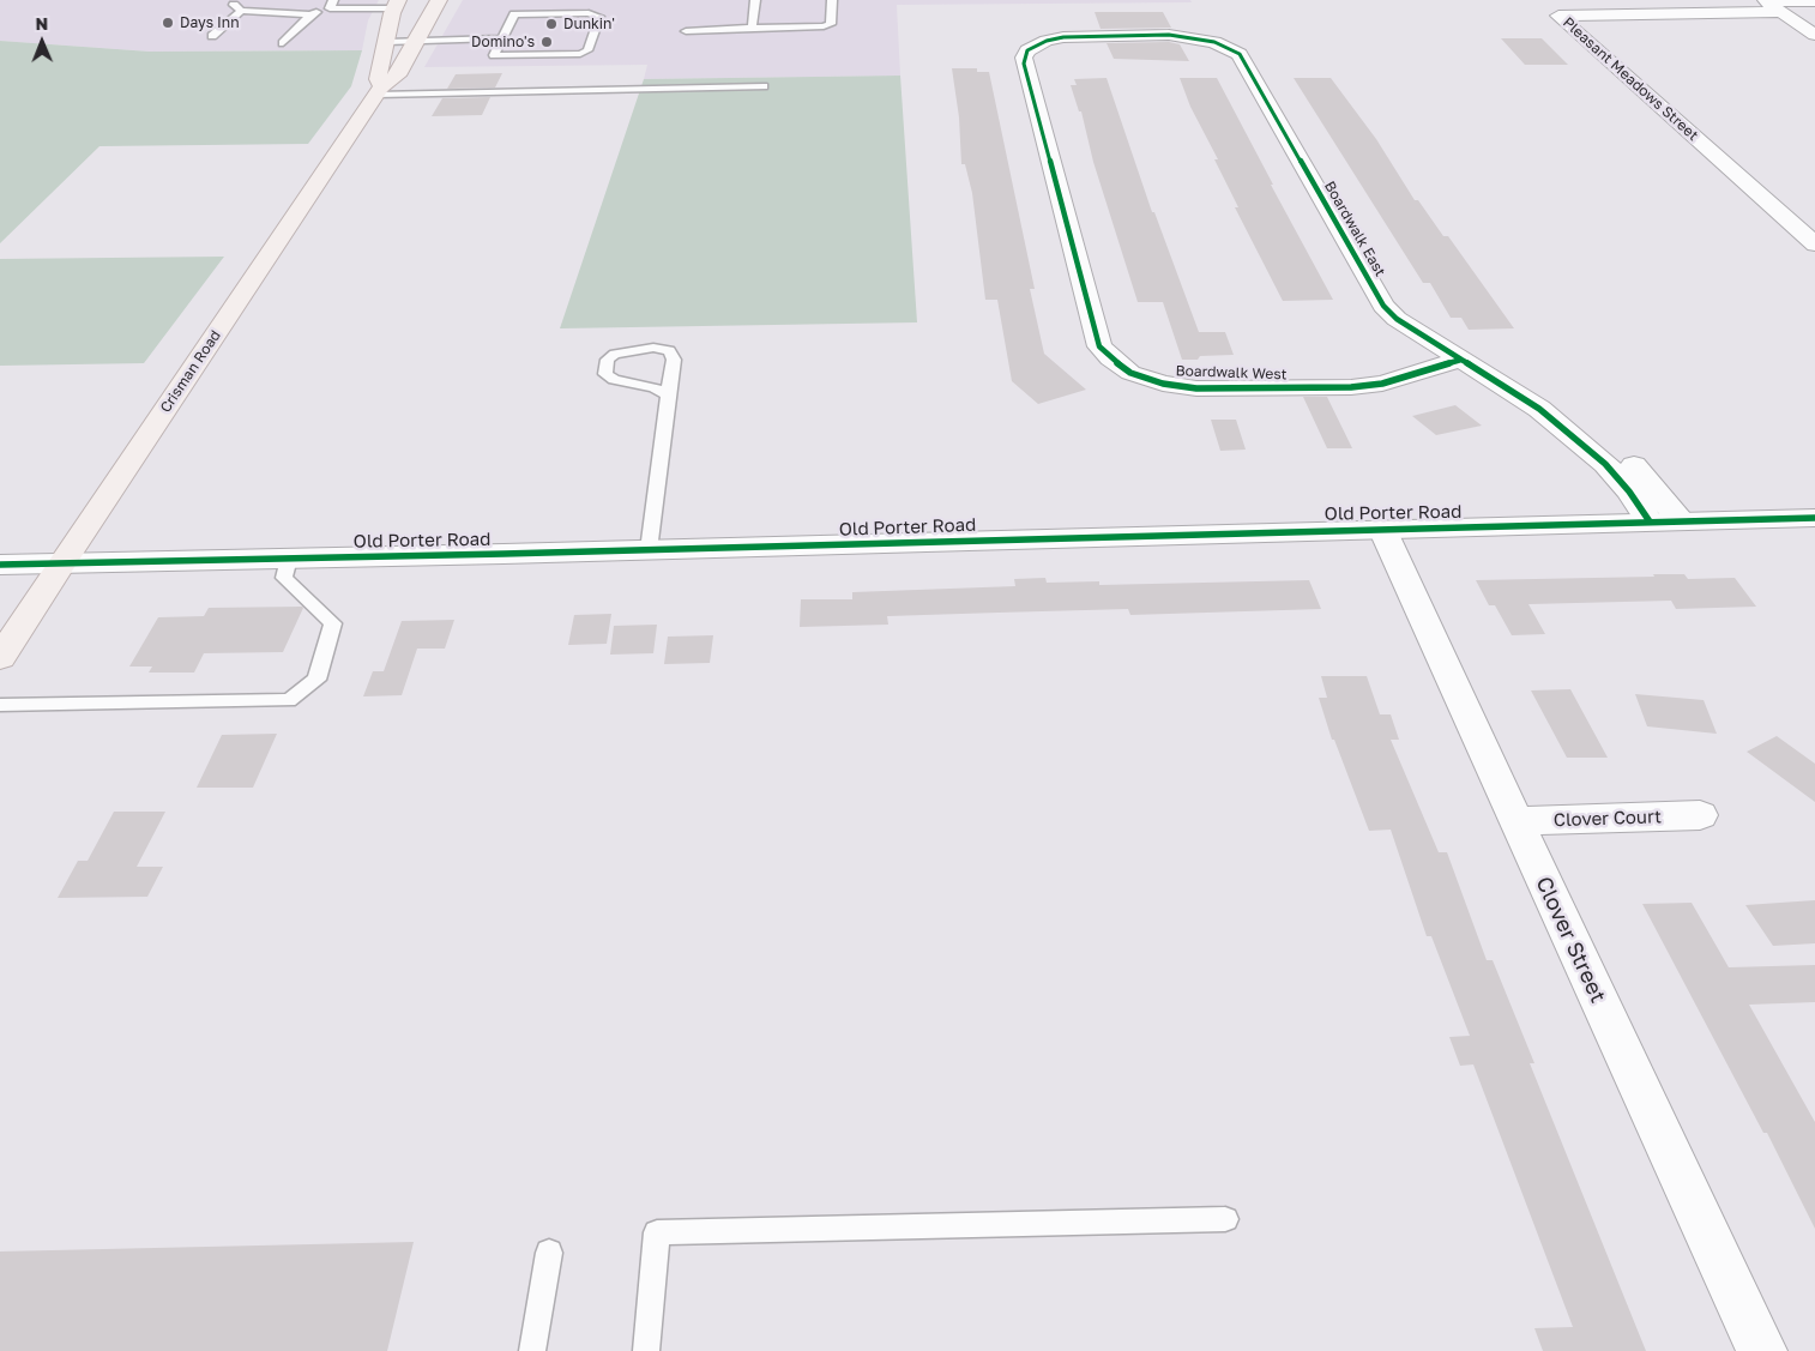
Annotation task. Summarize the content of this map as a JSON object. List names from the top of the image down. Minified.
{"streets":{"main road":["Crisman Road"],"street":["Pleasant Meadows Street","Boardwalk East","Boardwalk West","Old Porter Road","Clover Court","Clover Street"]},"crossings":[["Boardwalk East","Boardwalk West"],["Boardwalk East","Old Porter Road"],["Crisman Road","Old Porter Road"],["Old Porter Road","Clover Street"],["Clover Court","Clover Street"]],"places":["Days Inn","Dunkin'","Domino's"],"north":"top"}
